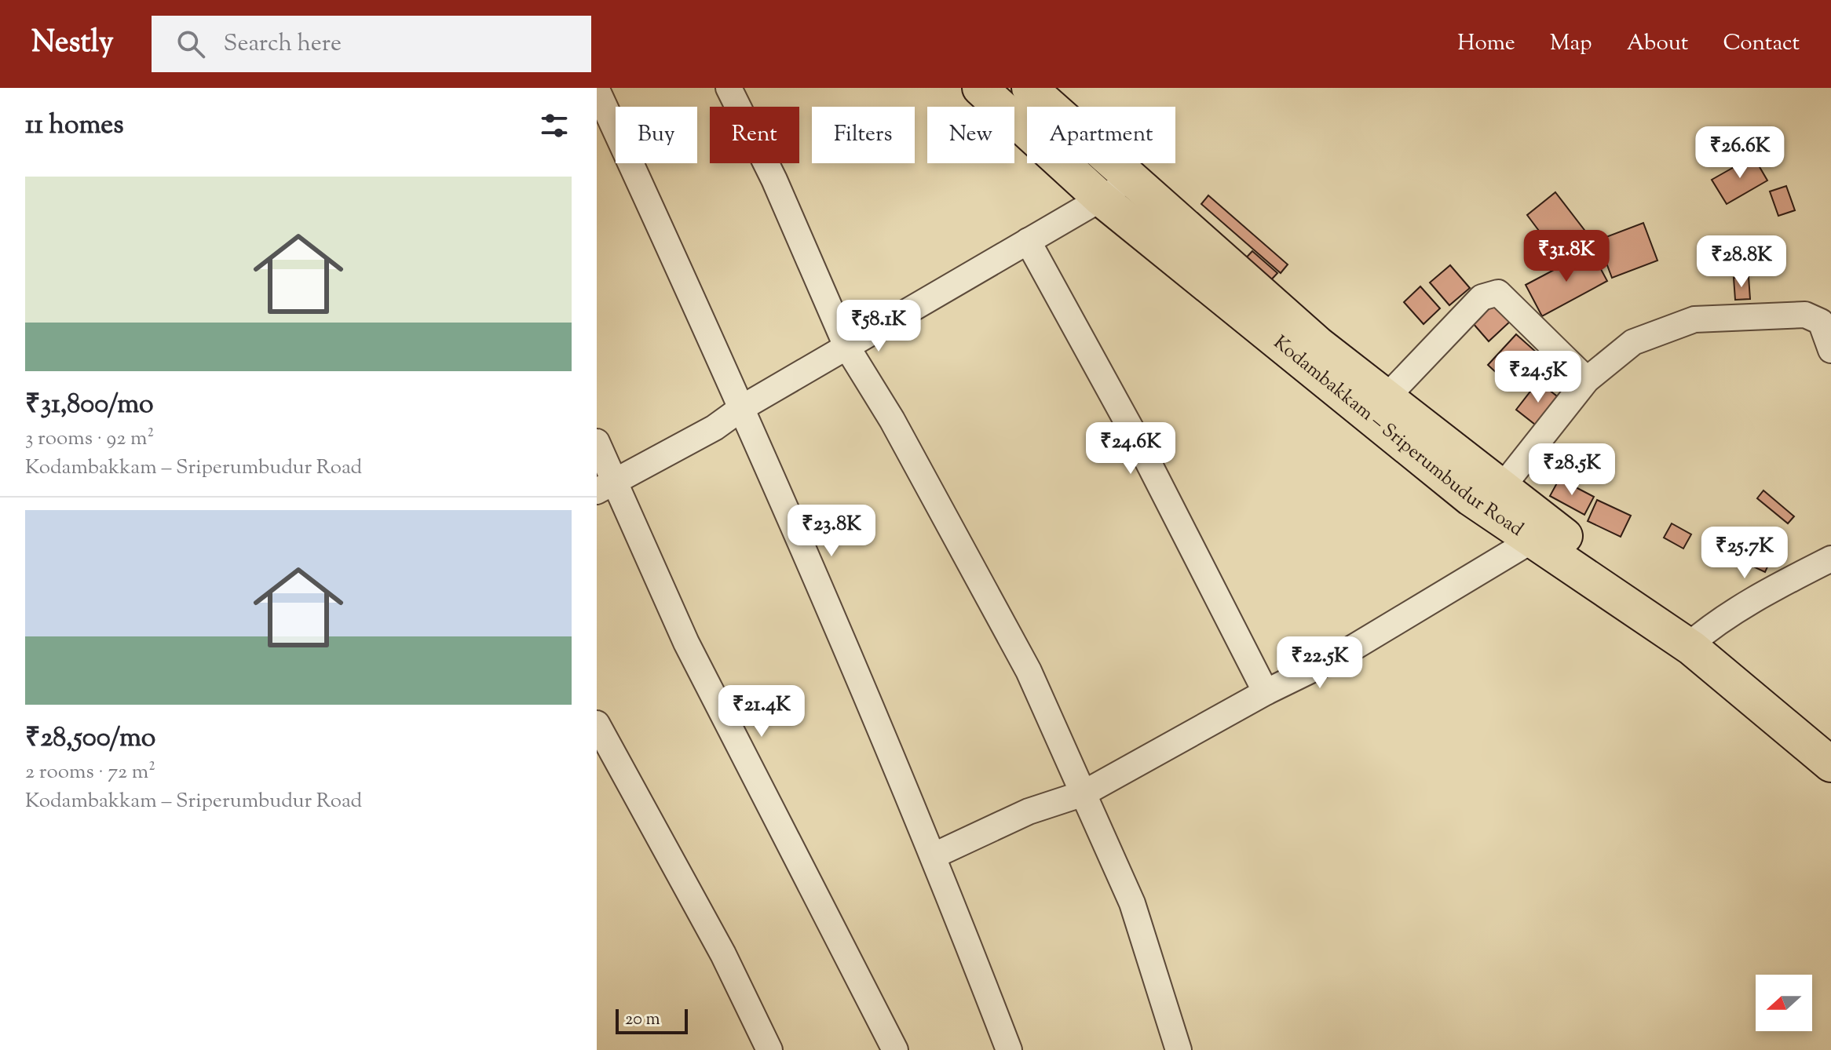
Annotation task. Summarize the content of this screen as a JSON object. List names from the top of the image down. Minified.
{"streets":{"main road":["Kodambakkam – Sriperumbudur Road"]},"scale_bar":"20 m","north":"left","page":{"header":"Nestly","search":"Search here","nav":["Home","Map","About","Contact"],"heading":"11 homes","chip":["Buy","Rent","Filters","New","Apartment"],"price":["₹26.6K","₹31.8K","₹28.8K","₹58.1K","₹24.5K","₹24.6K","₹28.5K","₹23.8K","₹25.7K","₹22.5K","₹21.4K"],"list":[{"name":"₹31,800/mo","note":"3 rooms · 92 m² · Kodambakkam – Sriperumbudur Road"},{"name":"₹28,500/mo","note":"2 rooms · 72 m² · Kodambakkam – Sriperumbudur Road"}],"scale":"20 m"}}
